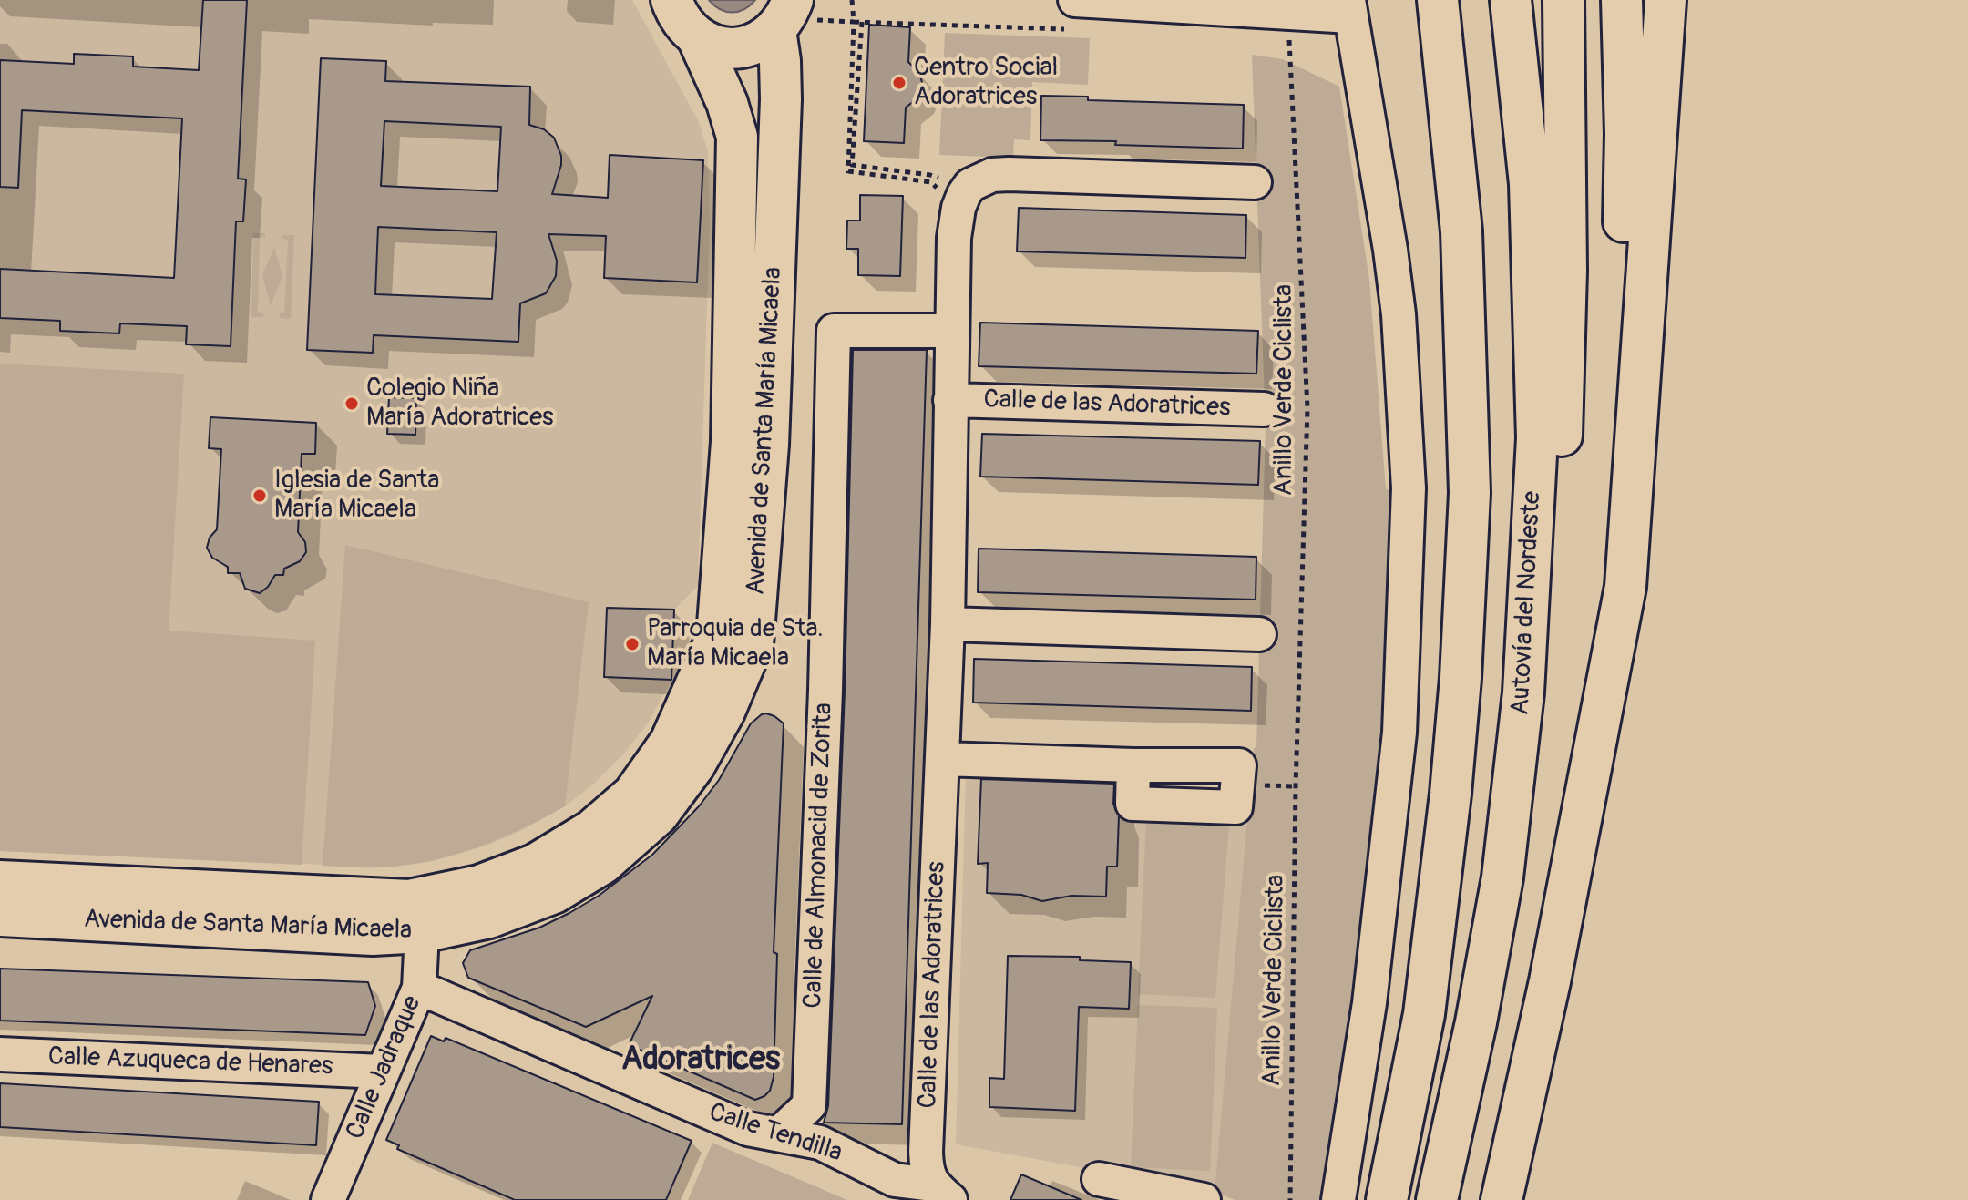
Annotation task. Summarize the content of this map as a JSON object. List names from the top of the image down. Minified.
{"streets":{"main road":["Avenida de Santa María Micaela","Autovía del Nordeste"],"street":["Calle de las Adoratrices","Calle de Almonacid de Zorita","Calle Azuqueca de Henares","Calle Jadraque","Calle Tendilla"],"path":["Anillo Verde Ciclista"]},"crossings":[["Calle de las Adoratrices","Calle de Almonacid de Zorita"],["Calle de las Adoratrices","Calle Tendilla"],["Avenida de Santa María Micaela","Calle Jadraque"],["Calle de Almonacid de Zorita","Calle Tendilla"],["Calle Azuqueca de Henares","Calle Jadraque"],["Calle Jadraque","Calle Tendilla"]],"districts":["Adoratrices"],"places":["Centro Social Adoratrices","Colegio Niña María Adoratrices","Iglesia de Santa María Micaela","Parroquia de Sta. María Micaela"]}
